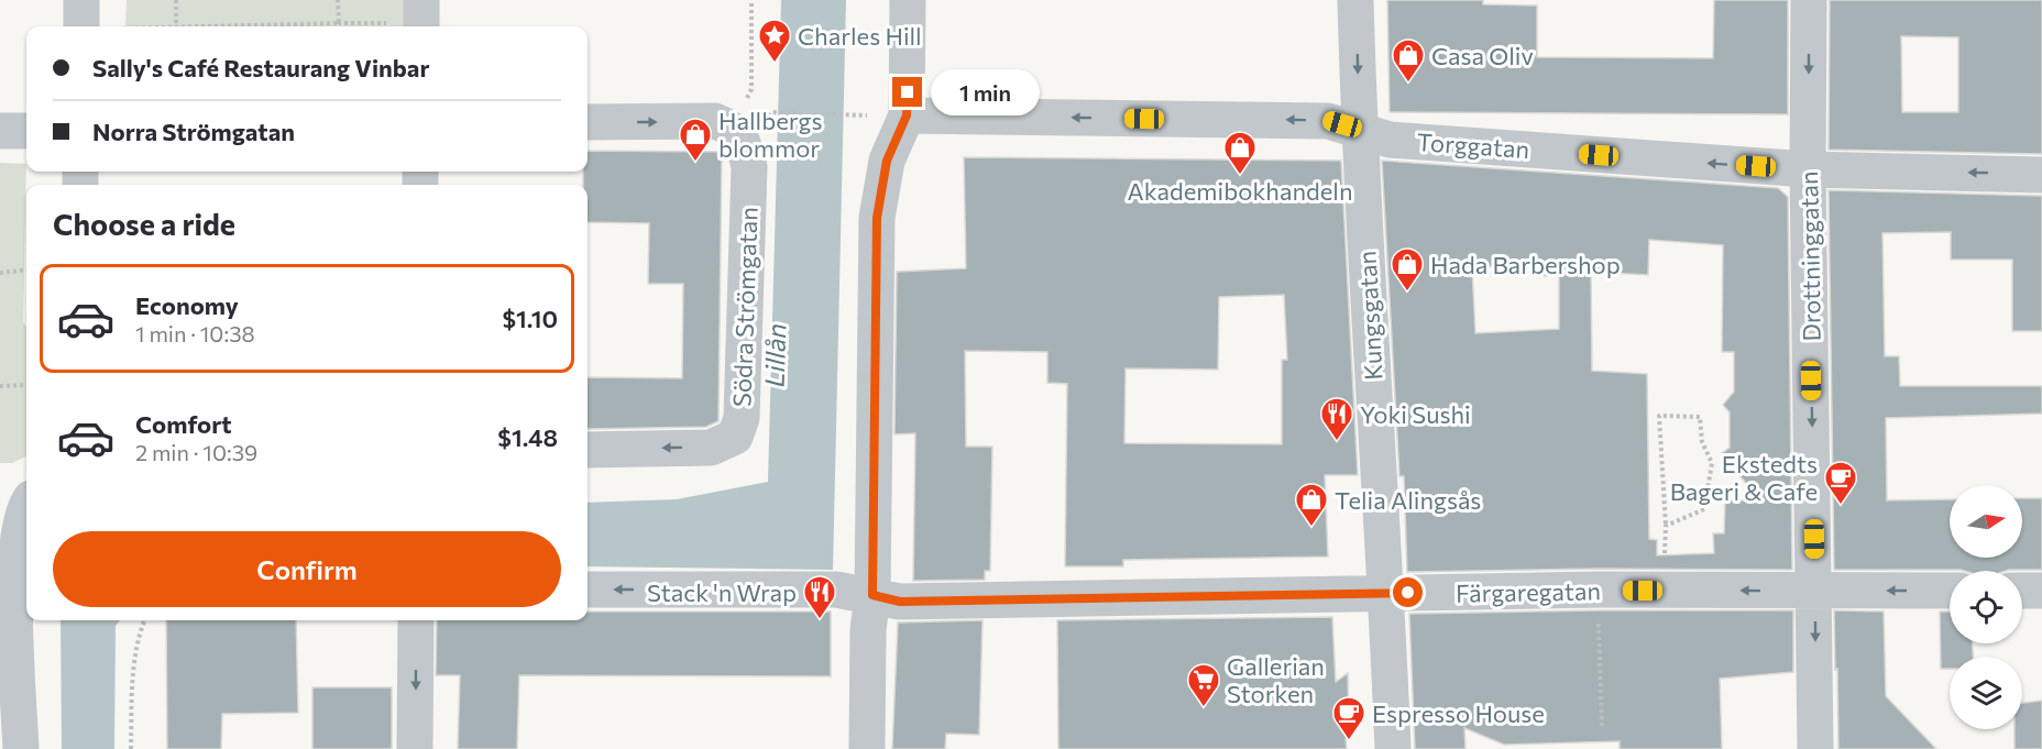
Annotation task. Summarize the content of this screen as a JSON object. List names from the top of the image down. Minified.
{"streets":{"street":["Torggatan","Drottninggatan","Södra Strömgatan","Kungsgatan","Färgaregatan"]},"crossings":[["Torggatan","Drottninggatan"],["Torggatan","Kungsgatan"],["Drottninggatan","Färgaregatan"],["Kungsgatan","Färgaregatan"]],"one_way":["Torggatan","Drottninggatan","Färgaregatan"],"water":["Lillån"],"places":{"place":["Charles Hill"],"shop":["Casa Oliv","Hallbergs blommor","Akademibokhandeln","Hada Barbershop","Telia Alingsås"],"restaurant":["Yoki Sushi","Stack 'n Wrap"],"cafe":["Ekstedts Bageri & Cafe","Espresso House"],"supermarket":["Gallerian Storken"]},"north":"right","page":{"banner":["Sally's Café Restaurang Vinbar","Norra Strömgatan"],"bubble":"1 min","heading":"Choose a ride","list":[{"name":"Economy","note":"1 min · 10:38","value":"$1.10"},{"name":"Comfort","note":"2 min · 10:39","value":"$1.48"}],"buttons":"Confirm"}}
